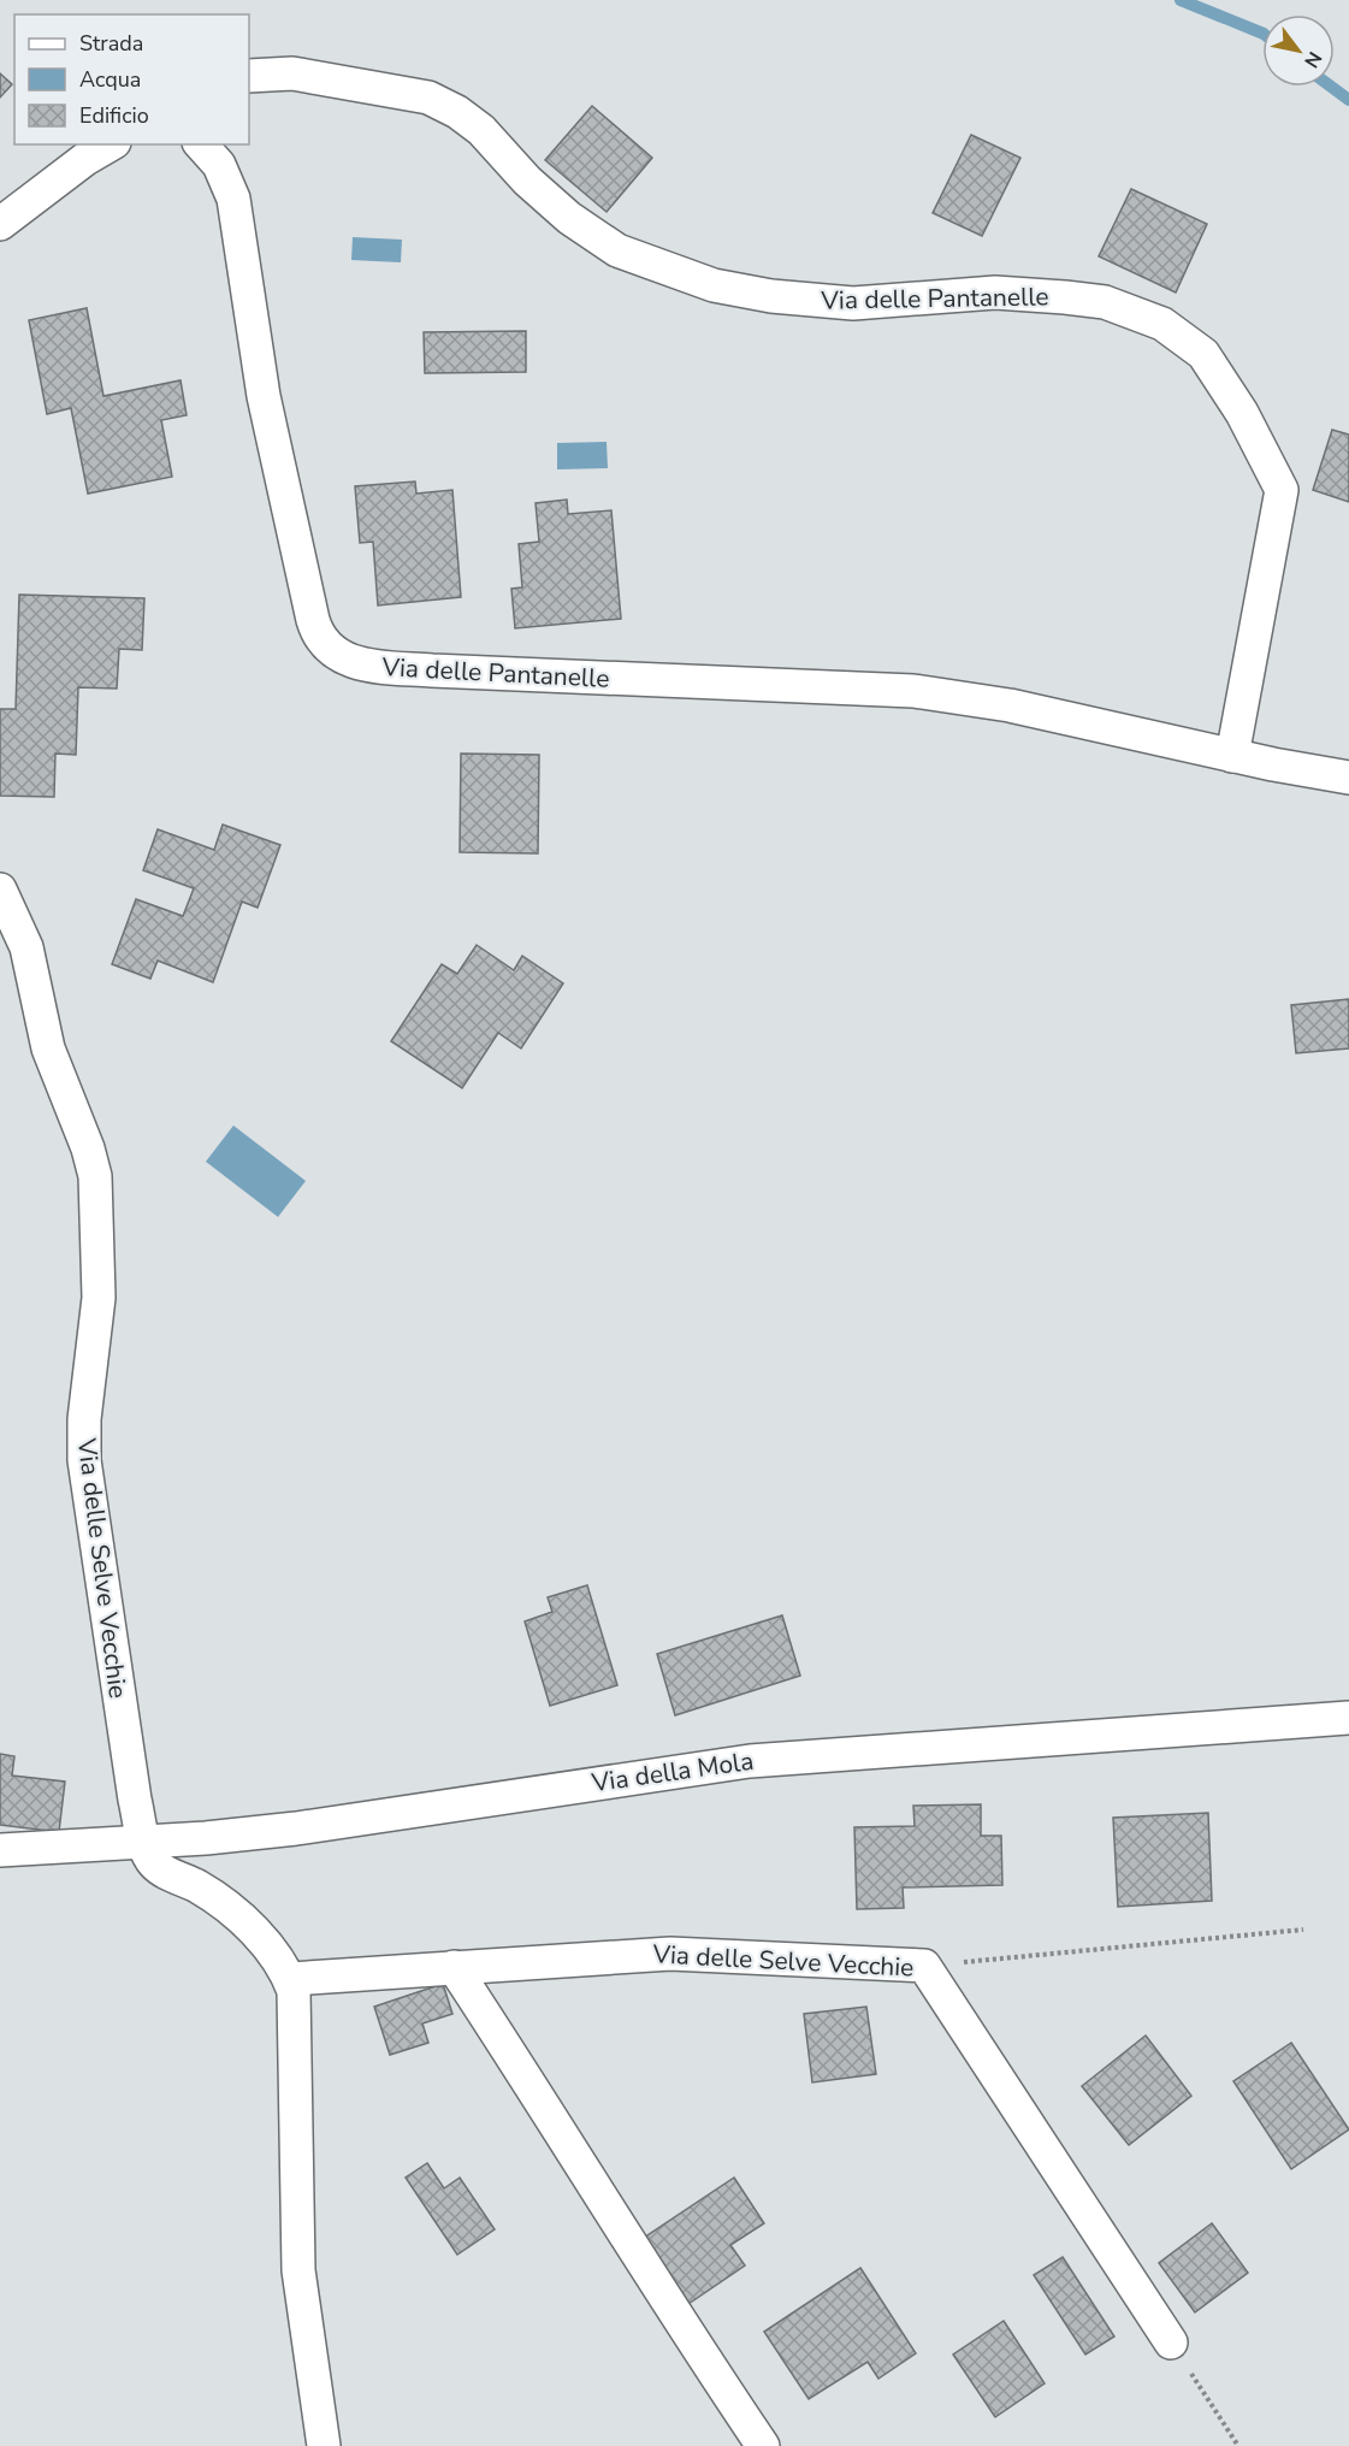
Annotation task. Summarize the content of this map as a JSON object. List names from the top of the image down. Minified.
{"streets":{"street":["Via delle Pantanelle","Via delle Selve Vecchie","Via della Mola"]},"crossings":[["Via delle Selve Vecchie","Via della Mola"]],"legend":["Strada","Acqua","Edificio"],"north":"bottom right"}
